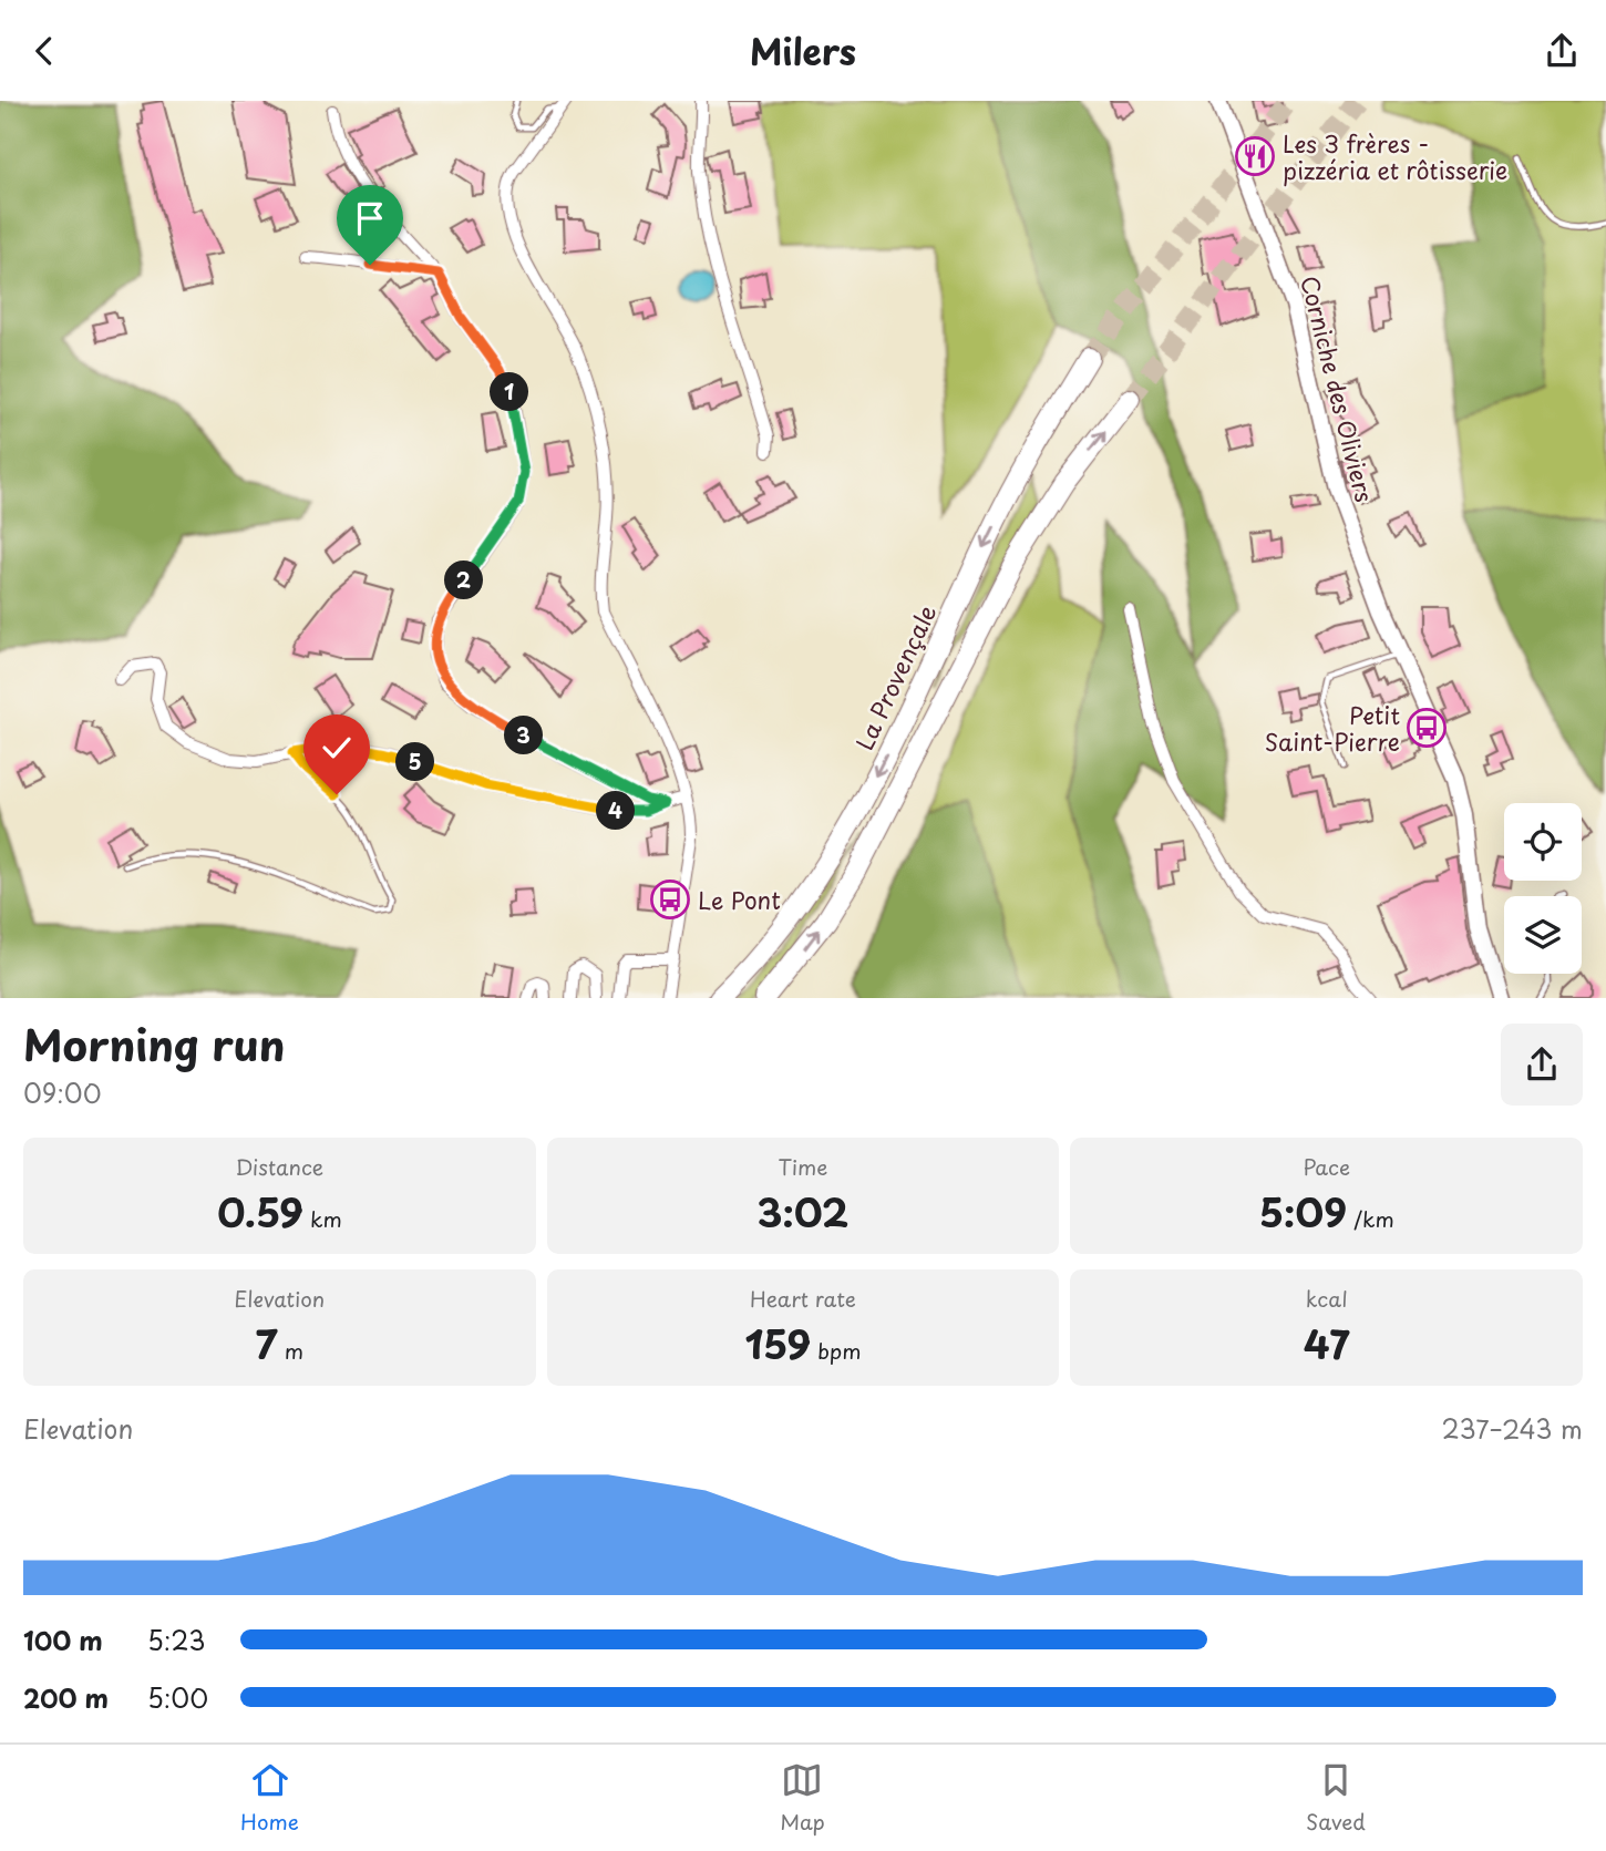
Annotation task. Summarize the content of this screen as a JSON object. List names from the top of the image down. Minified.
{"streets":{"highway":["La Provençale"],"street":["Corniche des Oliviers"]},"places":{"restaurant":["Les 3 frères - pizzéria et rôtisserie"],"bus stop":["Petit Saint-Pierre","Le Pont"]},"page":{"header":"Milers","pins":["1","2","3","5","4"],"heading":["Morning run","09:00"],"stats":[["Distance","0.59 km"],["Time","3:02"],["Pace","5:09 /km"],["Elevation","7 m"],["Heart rate","159 bpm"],["kcal","47"]],"chart":["Elevation","237–243 m"],"list":[{"name":"100 m","note":"5:23"},{"name":"200 m","note":"5:00"}],"tabs":["Home","Map","Saved"]}}
